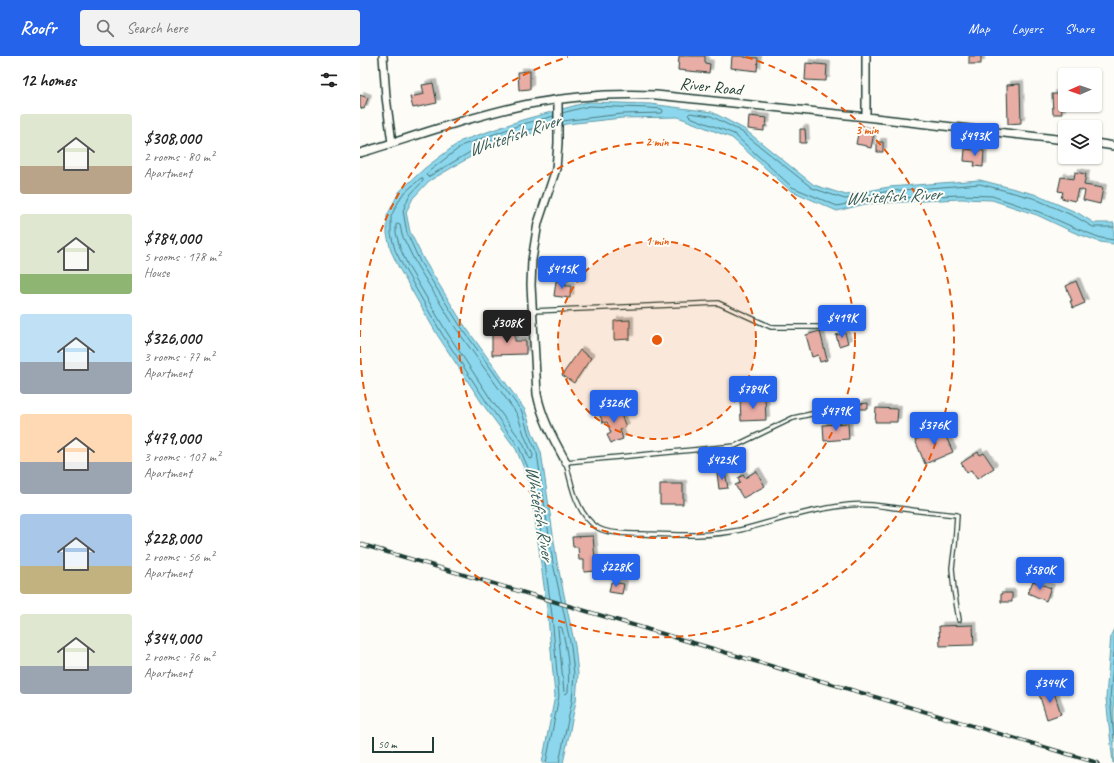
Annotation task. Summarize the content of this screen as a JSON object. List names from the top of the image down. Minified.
{"streets":{"street":["River Road"]},"water":["Whitefish River"],"scale_bar":"50 m","north":"left","page":{"header":"Roofr","search":"Search here","nav":["Map","Layers","Share"],"heading":"12 homes","list":[{"name":"$308,000","note":"2 rooms · 80 m² · Apartment"},{"name":"$784,000","note":"5 rooms · 178 m² · House"},{"name":"$326,000","note":"3 rooms · 77 m² · Apartment"},{"name":"$479,000","note":"3 rooms · 107 m² · Apartment"},{"name":"$228,000","note":"2 rooms · 56 m² · Apartment"},{"name":"$344,000","note":"2 rooms · 76 m² · Apartment"}],"price":["$493K","$415K","$419K","$308K","$784K","$326K","$479K","$376K","$425K","$228K","$580K","$344K"],"scale":"50 m"},"rings":["3 min","2 min","1 min"]}
